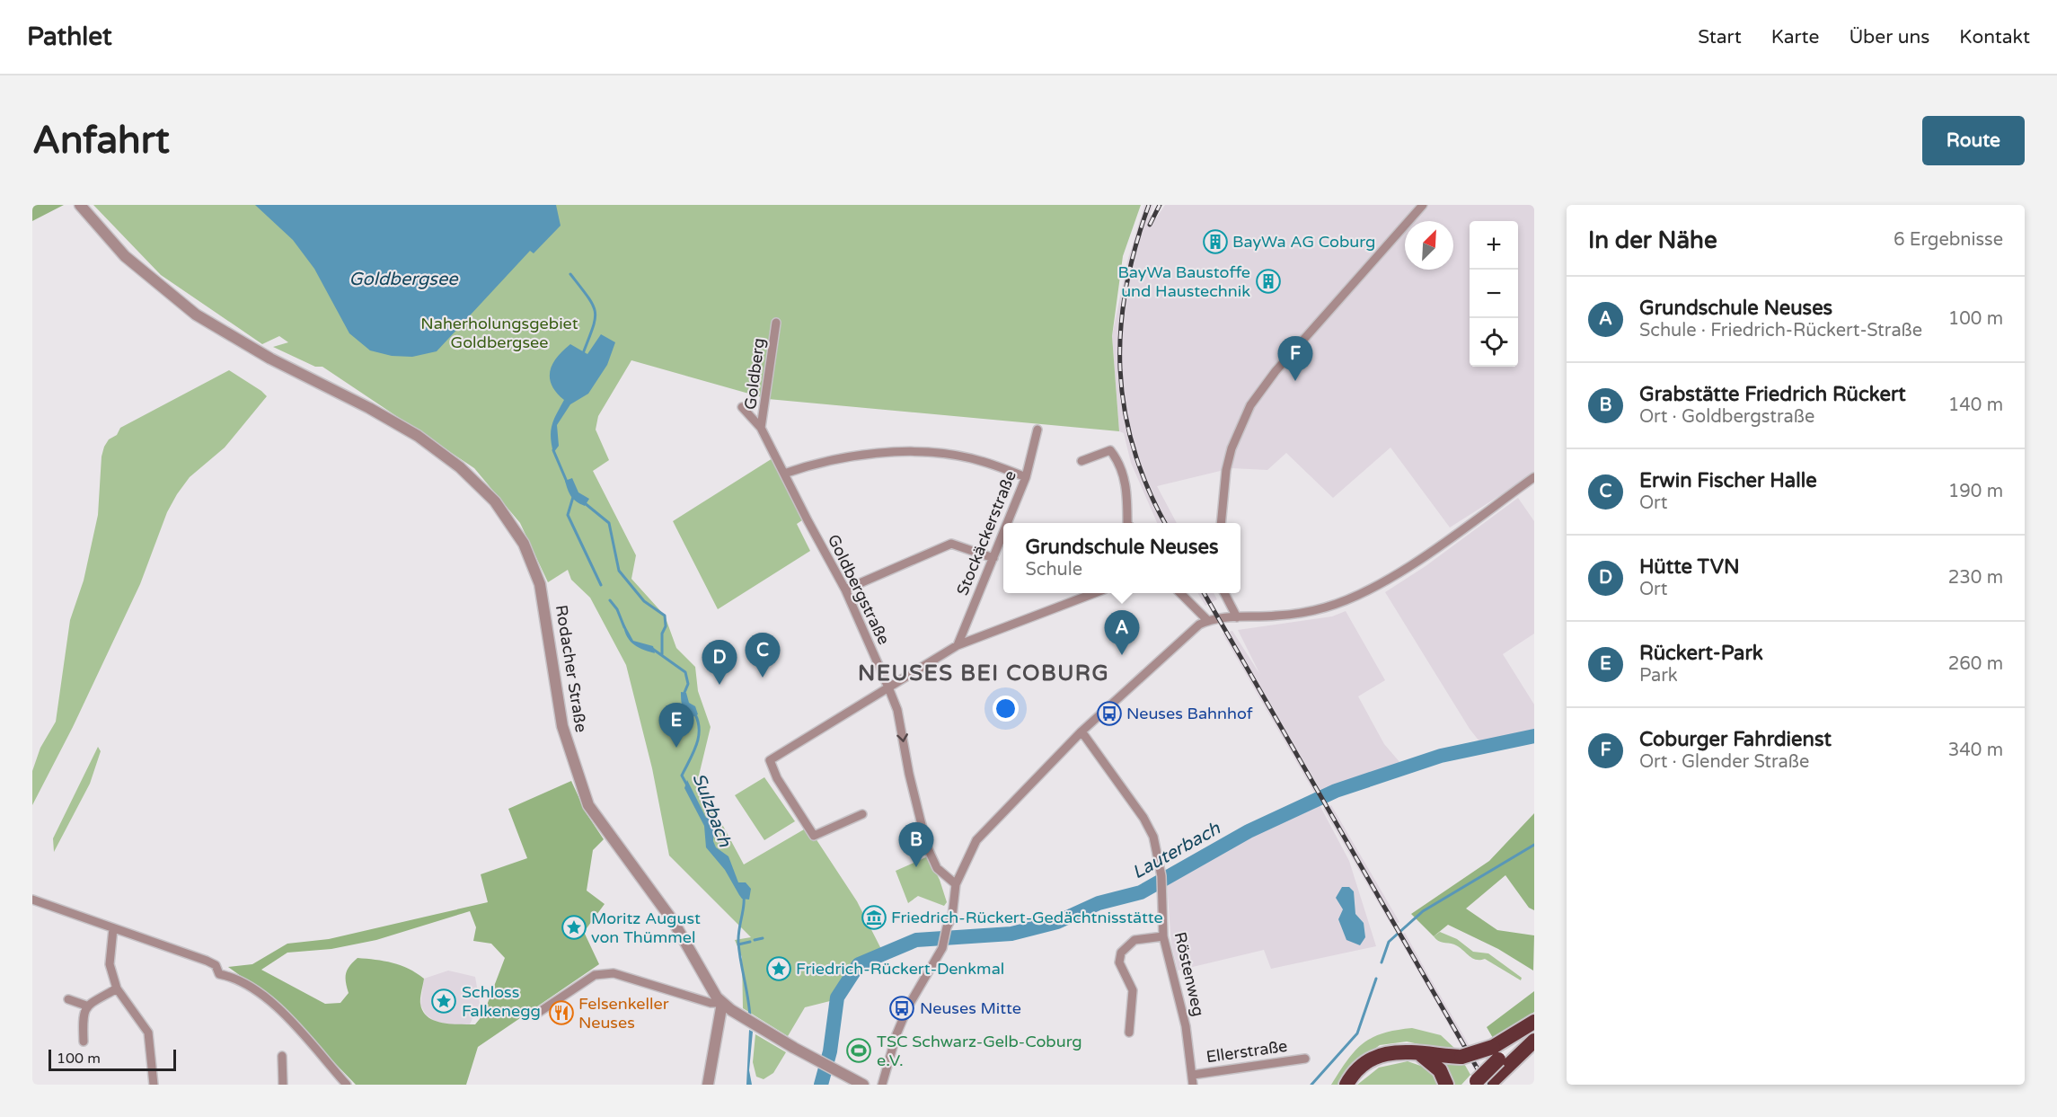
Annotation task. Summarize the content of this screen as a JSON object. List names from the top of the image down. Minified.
{"streets":{"street":["Goldberg","Stockäckerstraße","Goldbergstraße","Rodacher Straße","Röstenweg","Ellerstraße"]},"crossings":[["Goldberg","Goldbergstraße"],["Röstenweg","Ellerstraße"]],"one_way":["Goldbergstraße"],"districts":["NEUSES BEI COBURG"],"water":["Goldbergsee","Sulzbach","Lauterbach"],"parks":["Naherholungsgebiet Goldbergsee"],"places":{"building":["BayWa AG Coburg","BayWa Baustoffe und Haustechnik"],"bus stop":["Neuses Bahnhof","Neuses Mitte"],"museum":["Friedrich-Rückert-Gedächtnisstätte"],"place":["Moritz August von Thümmel","Friedrich-Rückert-Denkmal","Schloss Falkenegg"],"restaurant":["Felsenkeller Neuses"],"sports":["TSC Schwarz-Gelb-Coburg e.V."]},"scale_bar":"100 m","north":"top right","page":{"header":"Pathlet","nav":["Start","Karte","Über uns","Kontakt"],"buttons":"Route","title":"Anfahrt","heading":["In der Nähe","6 Ergebnisse"],"map_buttons":["+","−"],"list":[{"mark":"A","name":"Grundschule Neuses","note":"Schule · Friedrich-Rückert-Straße","value":"100 m"},{"mark":"B","name":"Grabstätte Friedrich Rückert","note":"Ort · Goldbergstraße","value":"140 m"},{"mark":"C","name":"Erwin Fischer Halle","note":"Ort","value":"190 m"},{"mark":"D","name":"Hütte TVN","note":"Ort","value":"230 m"},{"mark":"E","name":"Rückert-Park","note":"Park","value":"260 m"},{"mark":"F","name":"Coburger Fahrdienst","note":"Ort · Glender Straße","value":"340 m"}],"pins":["F","A","C","D","E","B"],"popup":["Grundschule Neuses","Schule"],"scale":"100 m"}}
